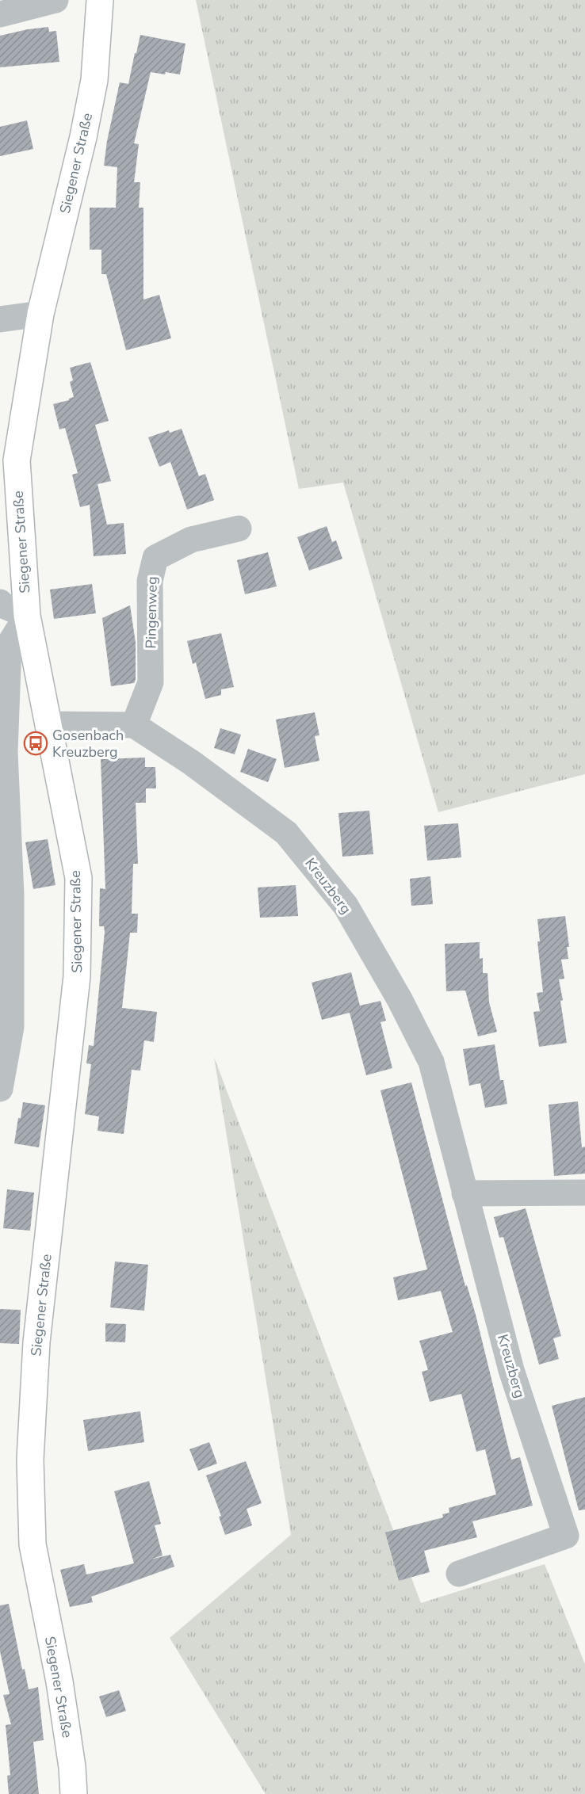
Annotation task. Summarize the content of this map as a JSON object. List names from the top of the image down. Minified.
{"streets":{"main road":["Siegener Straße"],"street":["Pingenweg","Kreuzberg"]},"crossings":[["Pingenweg","Kreuzberg"]],"places":{"bus stop":["Gosenbach Kreuzberg"]}}
